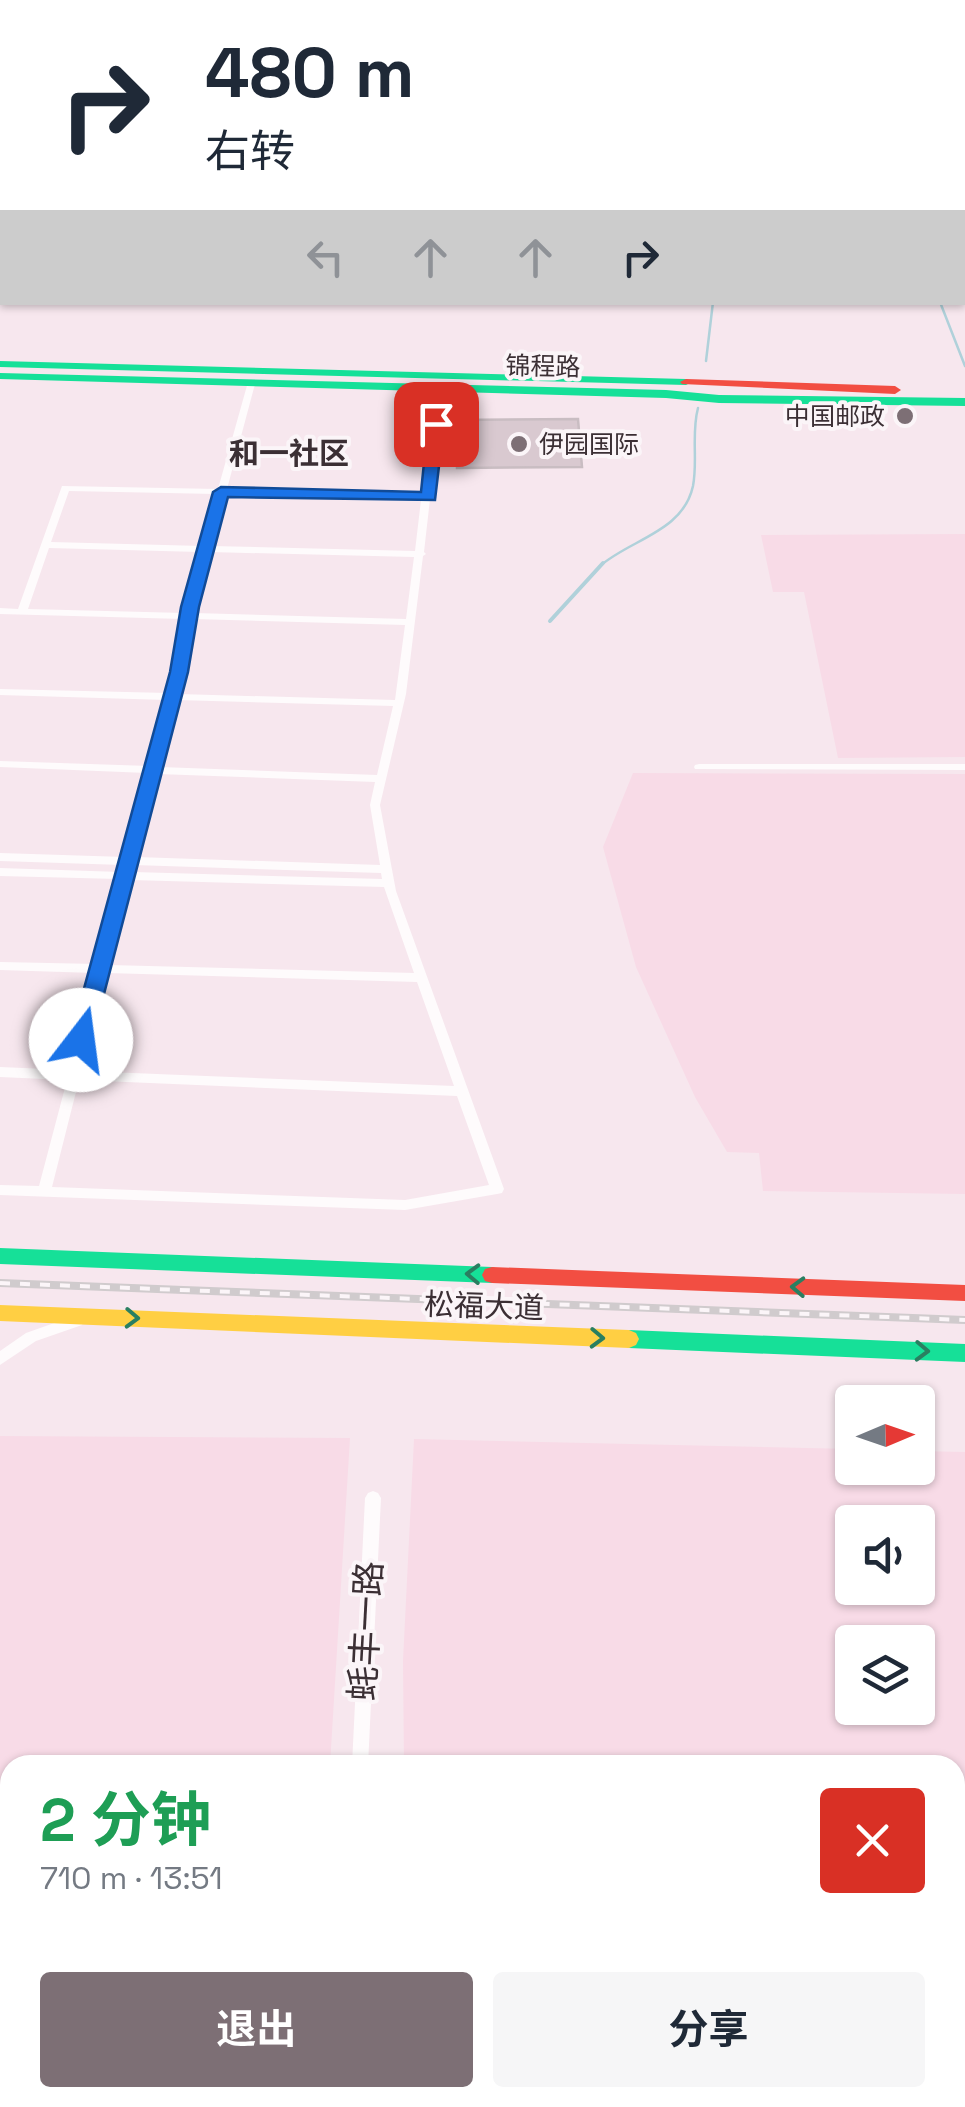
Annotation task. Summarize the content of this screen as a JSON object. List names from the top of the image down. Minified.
{"streets":{"main road":["锦程路","松福大道"],"street":["蚝丰一路"]},"districts":["和一社区"],"places":["中国邮政","伊园国际"],"north":"right","page":{"turn":["480 m","右转"],"heading":["2 分钟","710 m · 13:51"],"buttons":["退出","分享"]}}
